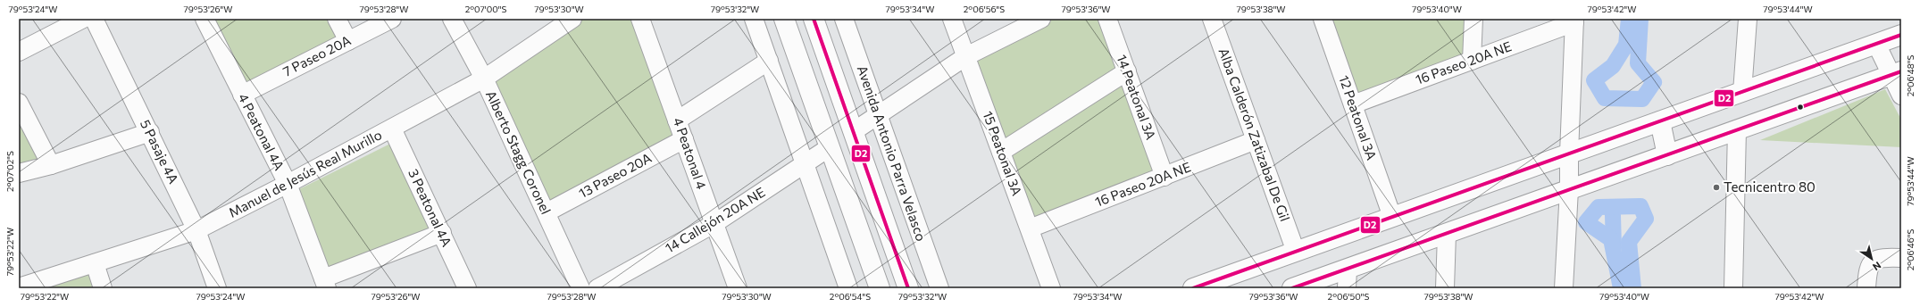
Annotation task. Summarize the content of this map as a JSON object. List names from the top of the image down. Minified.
{"streets":{"street":["7 Paseo 20A","16 Paseo 20A NE","14 Peatonal 3A","12 Peatonal 3A","4 Peatonal 4A","Alba Calderón Zatizabal De Gil","5 Pasaje 4A","Alberto Stagg Coronel","4 Peatonal 4","Avenida Antonio Parra Velasco","15 Peatonal 3A","Manuel de Jesús Real Murillo","13 Paseo 20A","3 Peatonal 4A","14 Callejón 20A NE"]},"crossings":[["7 Paseo 20A","4 Peatonal 4A"],["16 Paseo 20A NE","14 Peatonal 3A"],["16 Paseo 20A NE","12 Peatonal 3A"],["16 Paseo 20A NE","Alba Calderón Zatizabal De Gil"],["16 Paseo 20A NE","15 Peatonal 3A"],["4 Peatonal 4A","Manuel de Jesús Real Murillo"],["5 Pasaje 4A","Manuel de Jesús Real Murillo"],["Alberto Stagg Coronel","Manuel de Jesús Real Murillo"],["Alberto Stagg Coronel","13 Paseo 20A"],["4 Peatonal 4","13 Paseo 20A"],["4 Peatonal 4","14 Callejón 20A NE"],["Manuel de Jesús Real Murillo","3 Peatonal 4A"]],"places":["Tecnicentro 80"],"lines":["transit line D2"],"north":"bottom right","coordinates":["79°53'24\"W","79°53'26\"W","79°53'28\"W","2°07'00\"S","79°53'30\"W","79°53'32\"W","79°53'34\"W","2°06'56\"S","79°53'36\"W","79°53'38\"W","79°53'40\"W","79°53'42\"W","79°53'44\"W","2°06'48\"S","2°07'02\"S","2°06'46\"S","79°53'22\"W","2°06'54\"S","2°06'50\"S"]}
